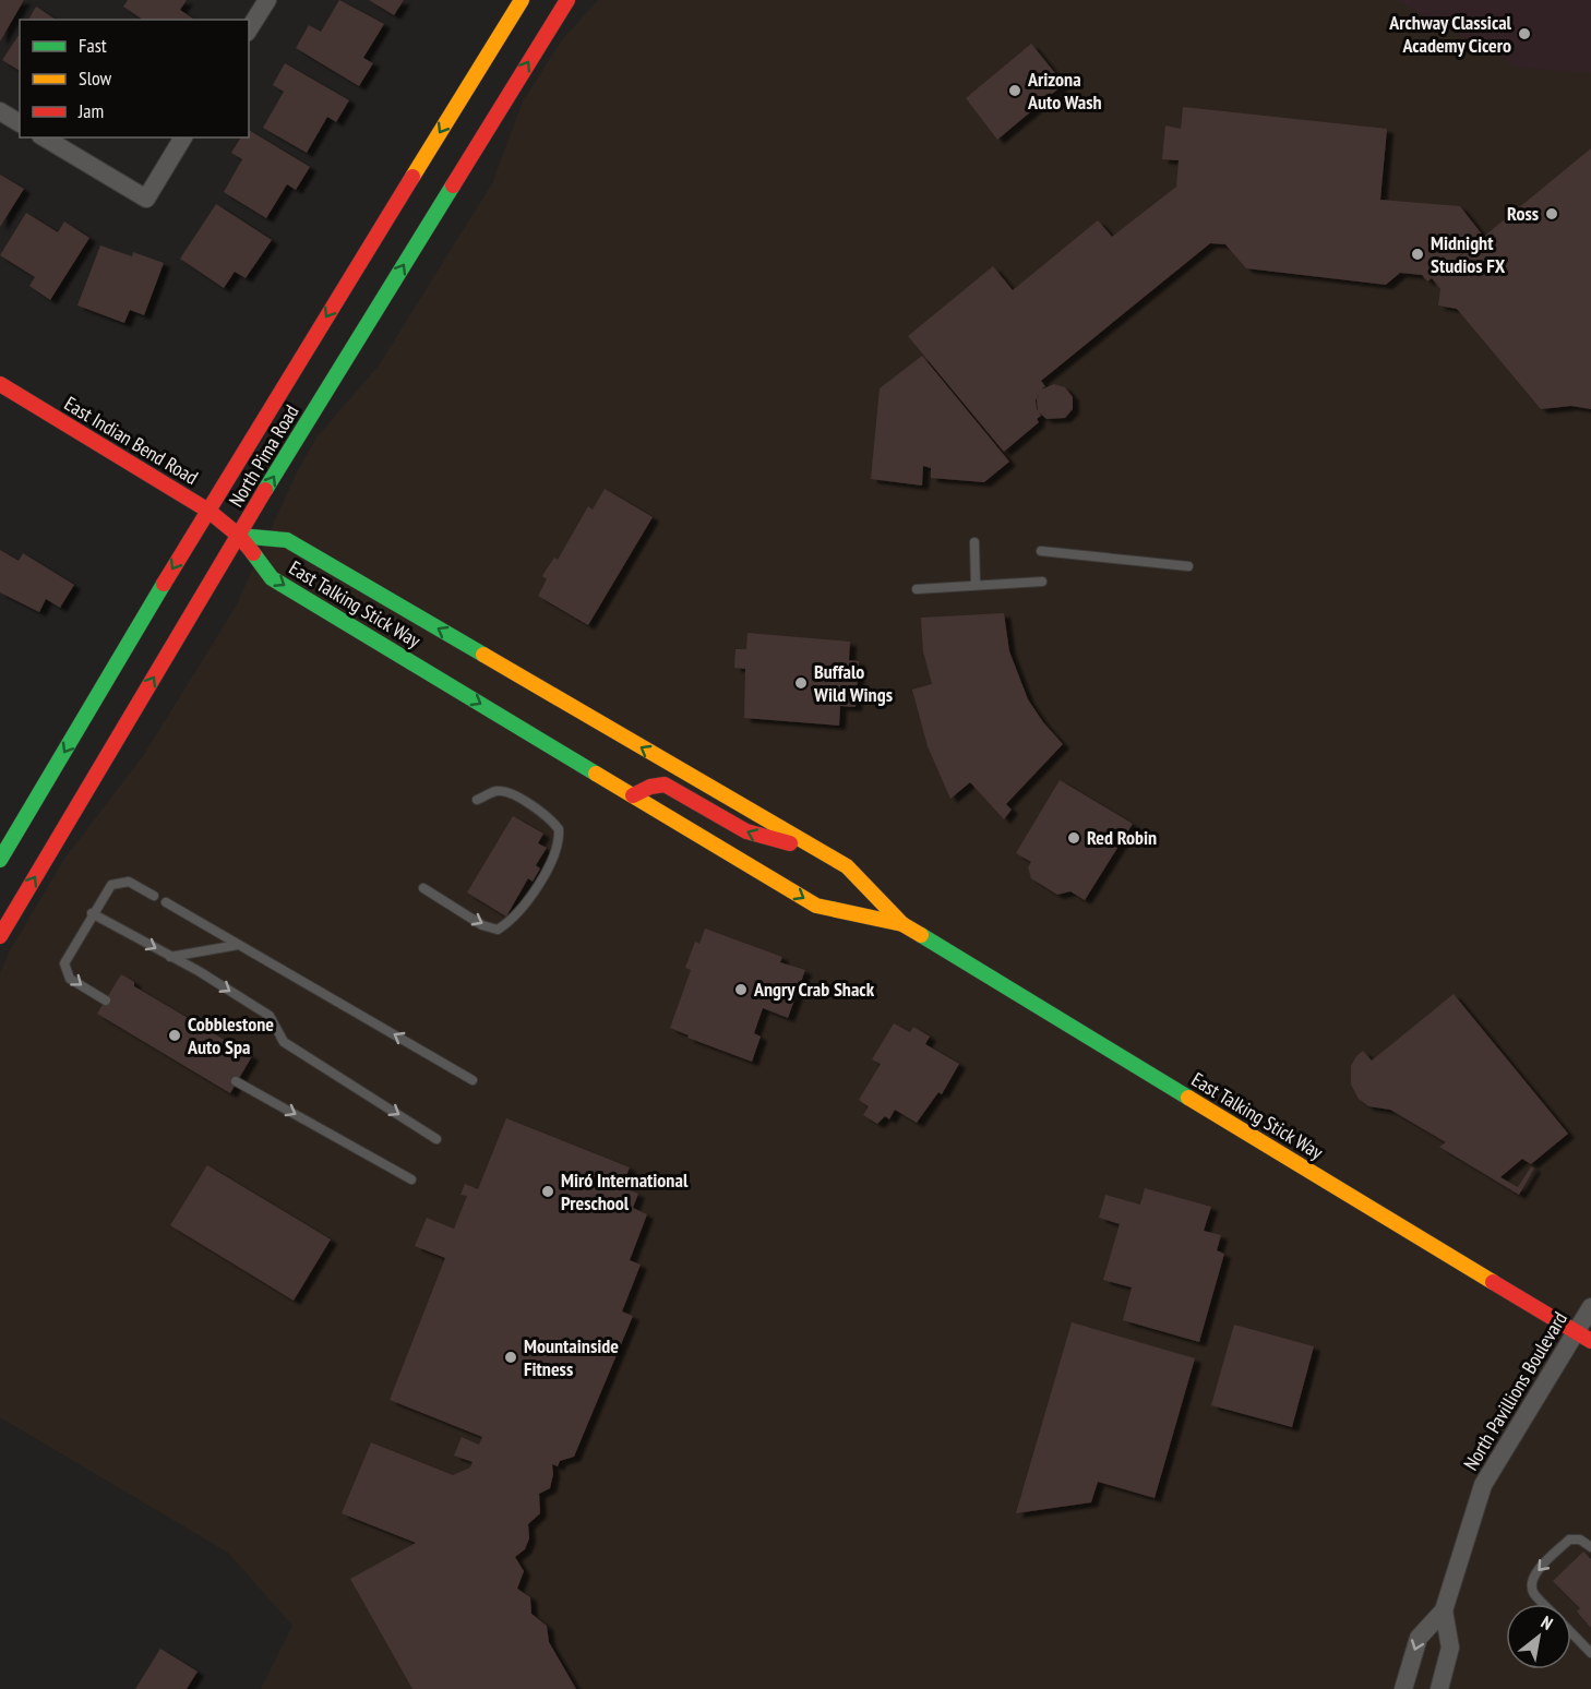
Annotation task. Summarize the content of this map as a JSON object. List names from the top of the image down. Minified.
{"streets":{"main road":["East Indian Bend Road","North Pima Road","East Talking Stick Way"],"street":["North Pavillions Boulevard"]},"crossings":[["East Indian Bend Road","North Pima Road"],["East Indian Bend Road","East Talking Stick Way"],["North Pima Road","East Talking Stick Way"],["East Talking Stick Way","North Pavillions Boulevard"]],"places":["Archway Classical Academy Cicero","Arizona Auto Wash","Ross","Midnight Studios FX","Buffalo Wild Wings","Red Robin","Angry Crab Shack","Cobblestone Auto Spa","Miró International Preschool","Mountainside Fitness"],"legend":["Fast","Slow","Jam"],"north":"top right"}
